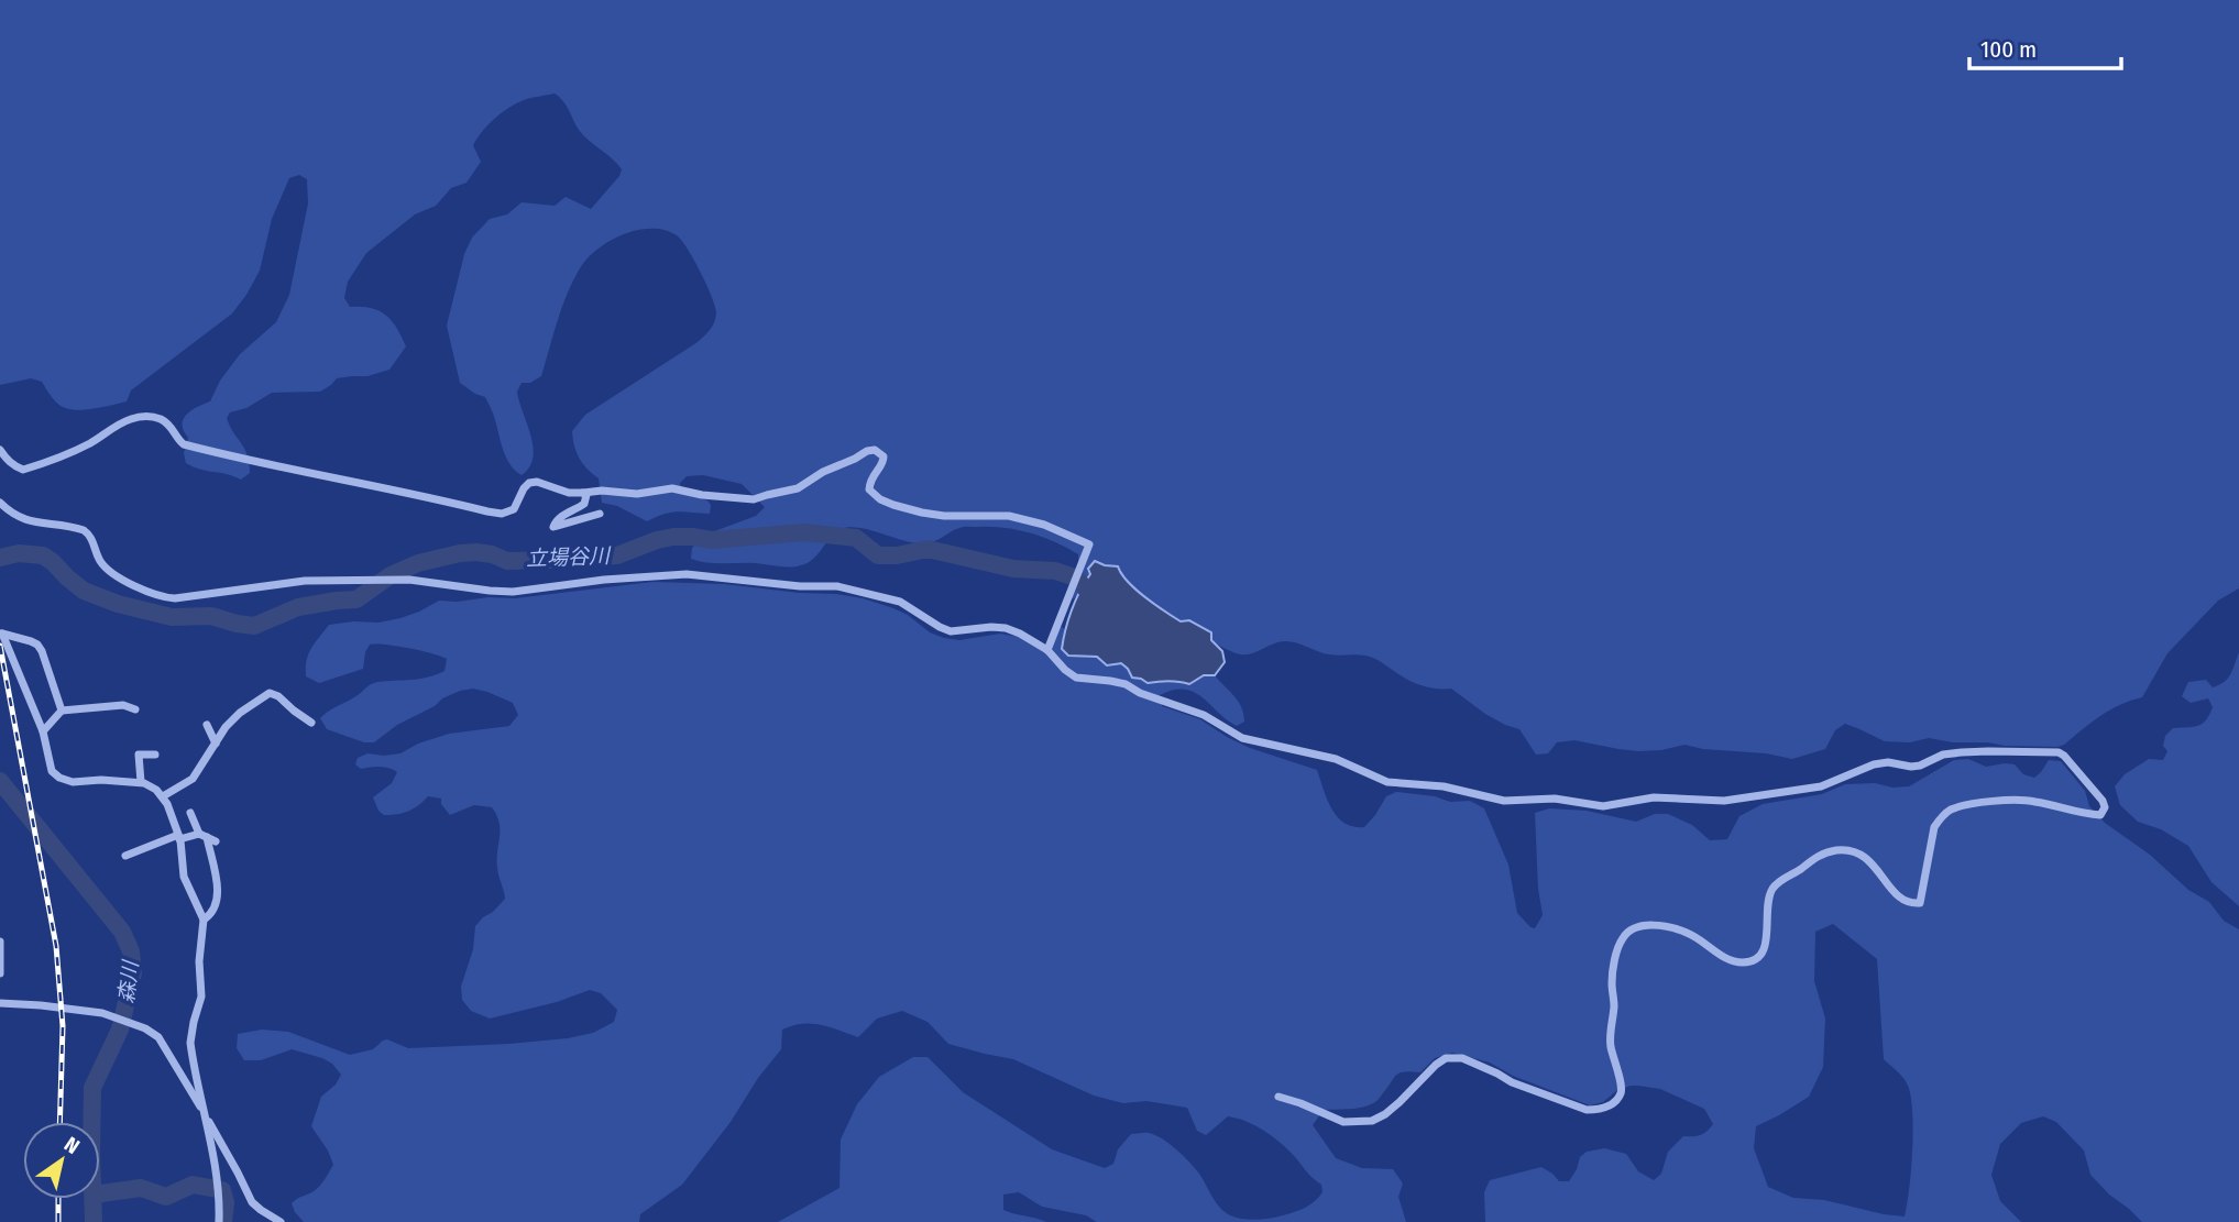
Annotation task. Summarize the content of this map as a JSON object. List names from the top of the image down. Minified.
{"water":["立場谷川","森川"],"scale_bar":"100 m","north":"top right"}
